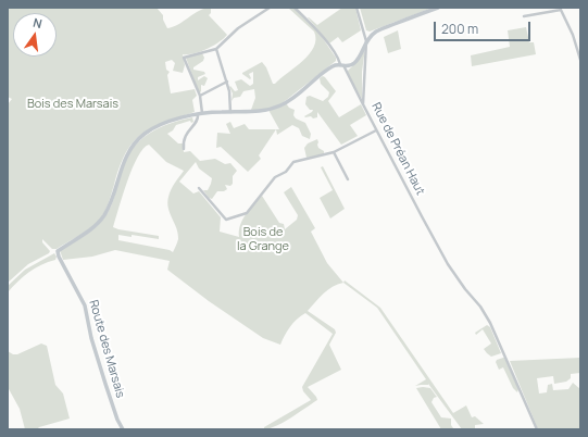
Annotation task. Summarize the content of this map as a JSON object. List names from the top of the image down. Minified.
{"streets":{"street":["Rue de Préan Haut","Route des Marsais"]},"crossings":[["Rue de Préan Haut","Route des Marsais"]],"parks":["Bois des Marsais","Bois de la Grange"],"scale_bar":"200 m","north":"top"}
